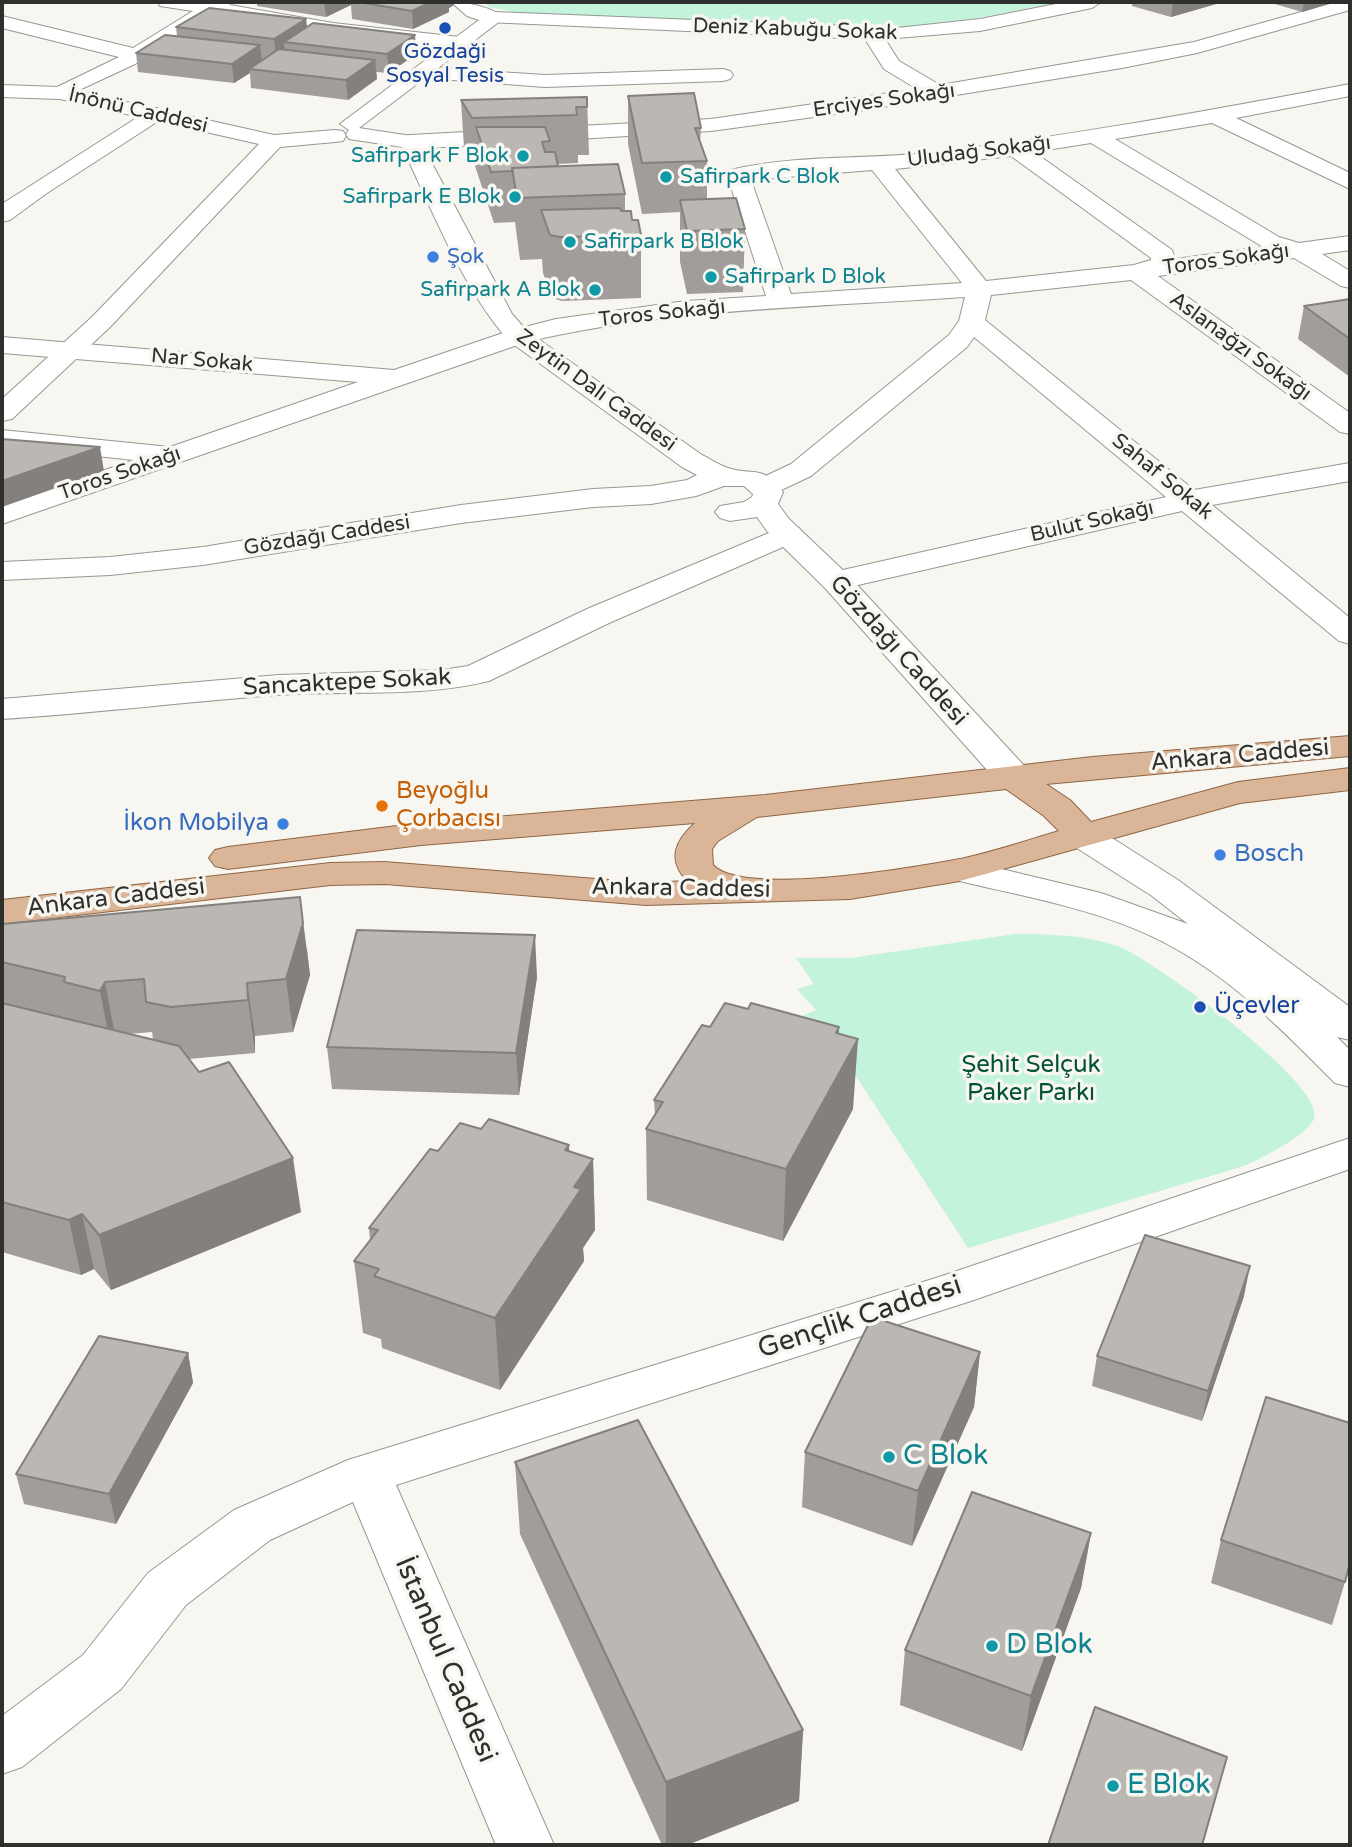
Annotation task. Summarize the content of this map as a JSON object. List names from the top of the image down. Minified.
{"streets":{"main road":["Ankara Caddesi"],"street":["Deniz Kabuğu Sokak","Erciyes Sokağı","İnönü Caddesi","Uludağ Sokağı","Toros Sokağı","Aslanağzı Sokağı","Nar Sokak","Zeytin Dalı Caddesi","Sahaf Sokak","Bulut Sokağı","Gözdağı Caddesi","Sancaktepe Sokak","Gençlik Caddesi","İstanbul Caddesi"]},"crossings":[["Erciyes Sokağı","Zeytin Dalı Caddesi"],["Uludağ Sokağı","Aslanağzı Sokağı"],["Toros Sokağı","Aslanağzı Sokağı"],["Toros Sokağı","Nar Sokak"],["Toros Sokağı","Zeytin Dalı Caddesi"],["Zeytin Dalı Caddesi","Gözdağı Caddesi"],["Sahaf Sokak","Bulut Sokağı"],["Sahaf Sokak","Sancaktepe Sokak"],["Bulut Sokağı","Gözdağı Caddesi"],["Gözdağı Caddesi","Sancaktepe Sokak"],["Gözdağı Caddesi","Ankara Caddesi"],["Gençlik Caddesi","İstanbul Caddesi"]],"parks":["Şehit Selçuk Paker Parkı"],"places":["Gözdaği Sosyal Tesi̇s","Safirpark F Blok","Safirpark C Blok","Safirpark E Blok","Safirpark B Blok","Şok","Safirpark D Blok","Safirpark A Blok","Beyoğlu Çorbacısı","İkon Mobilya","Bosch","Üçevler","C Blok","D Blok","E Blok"]}
